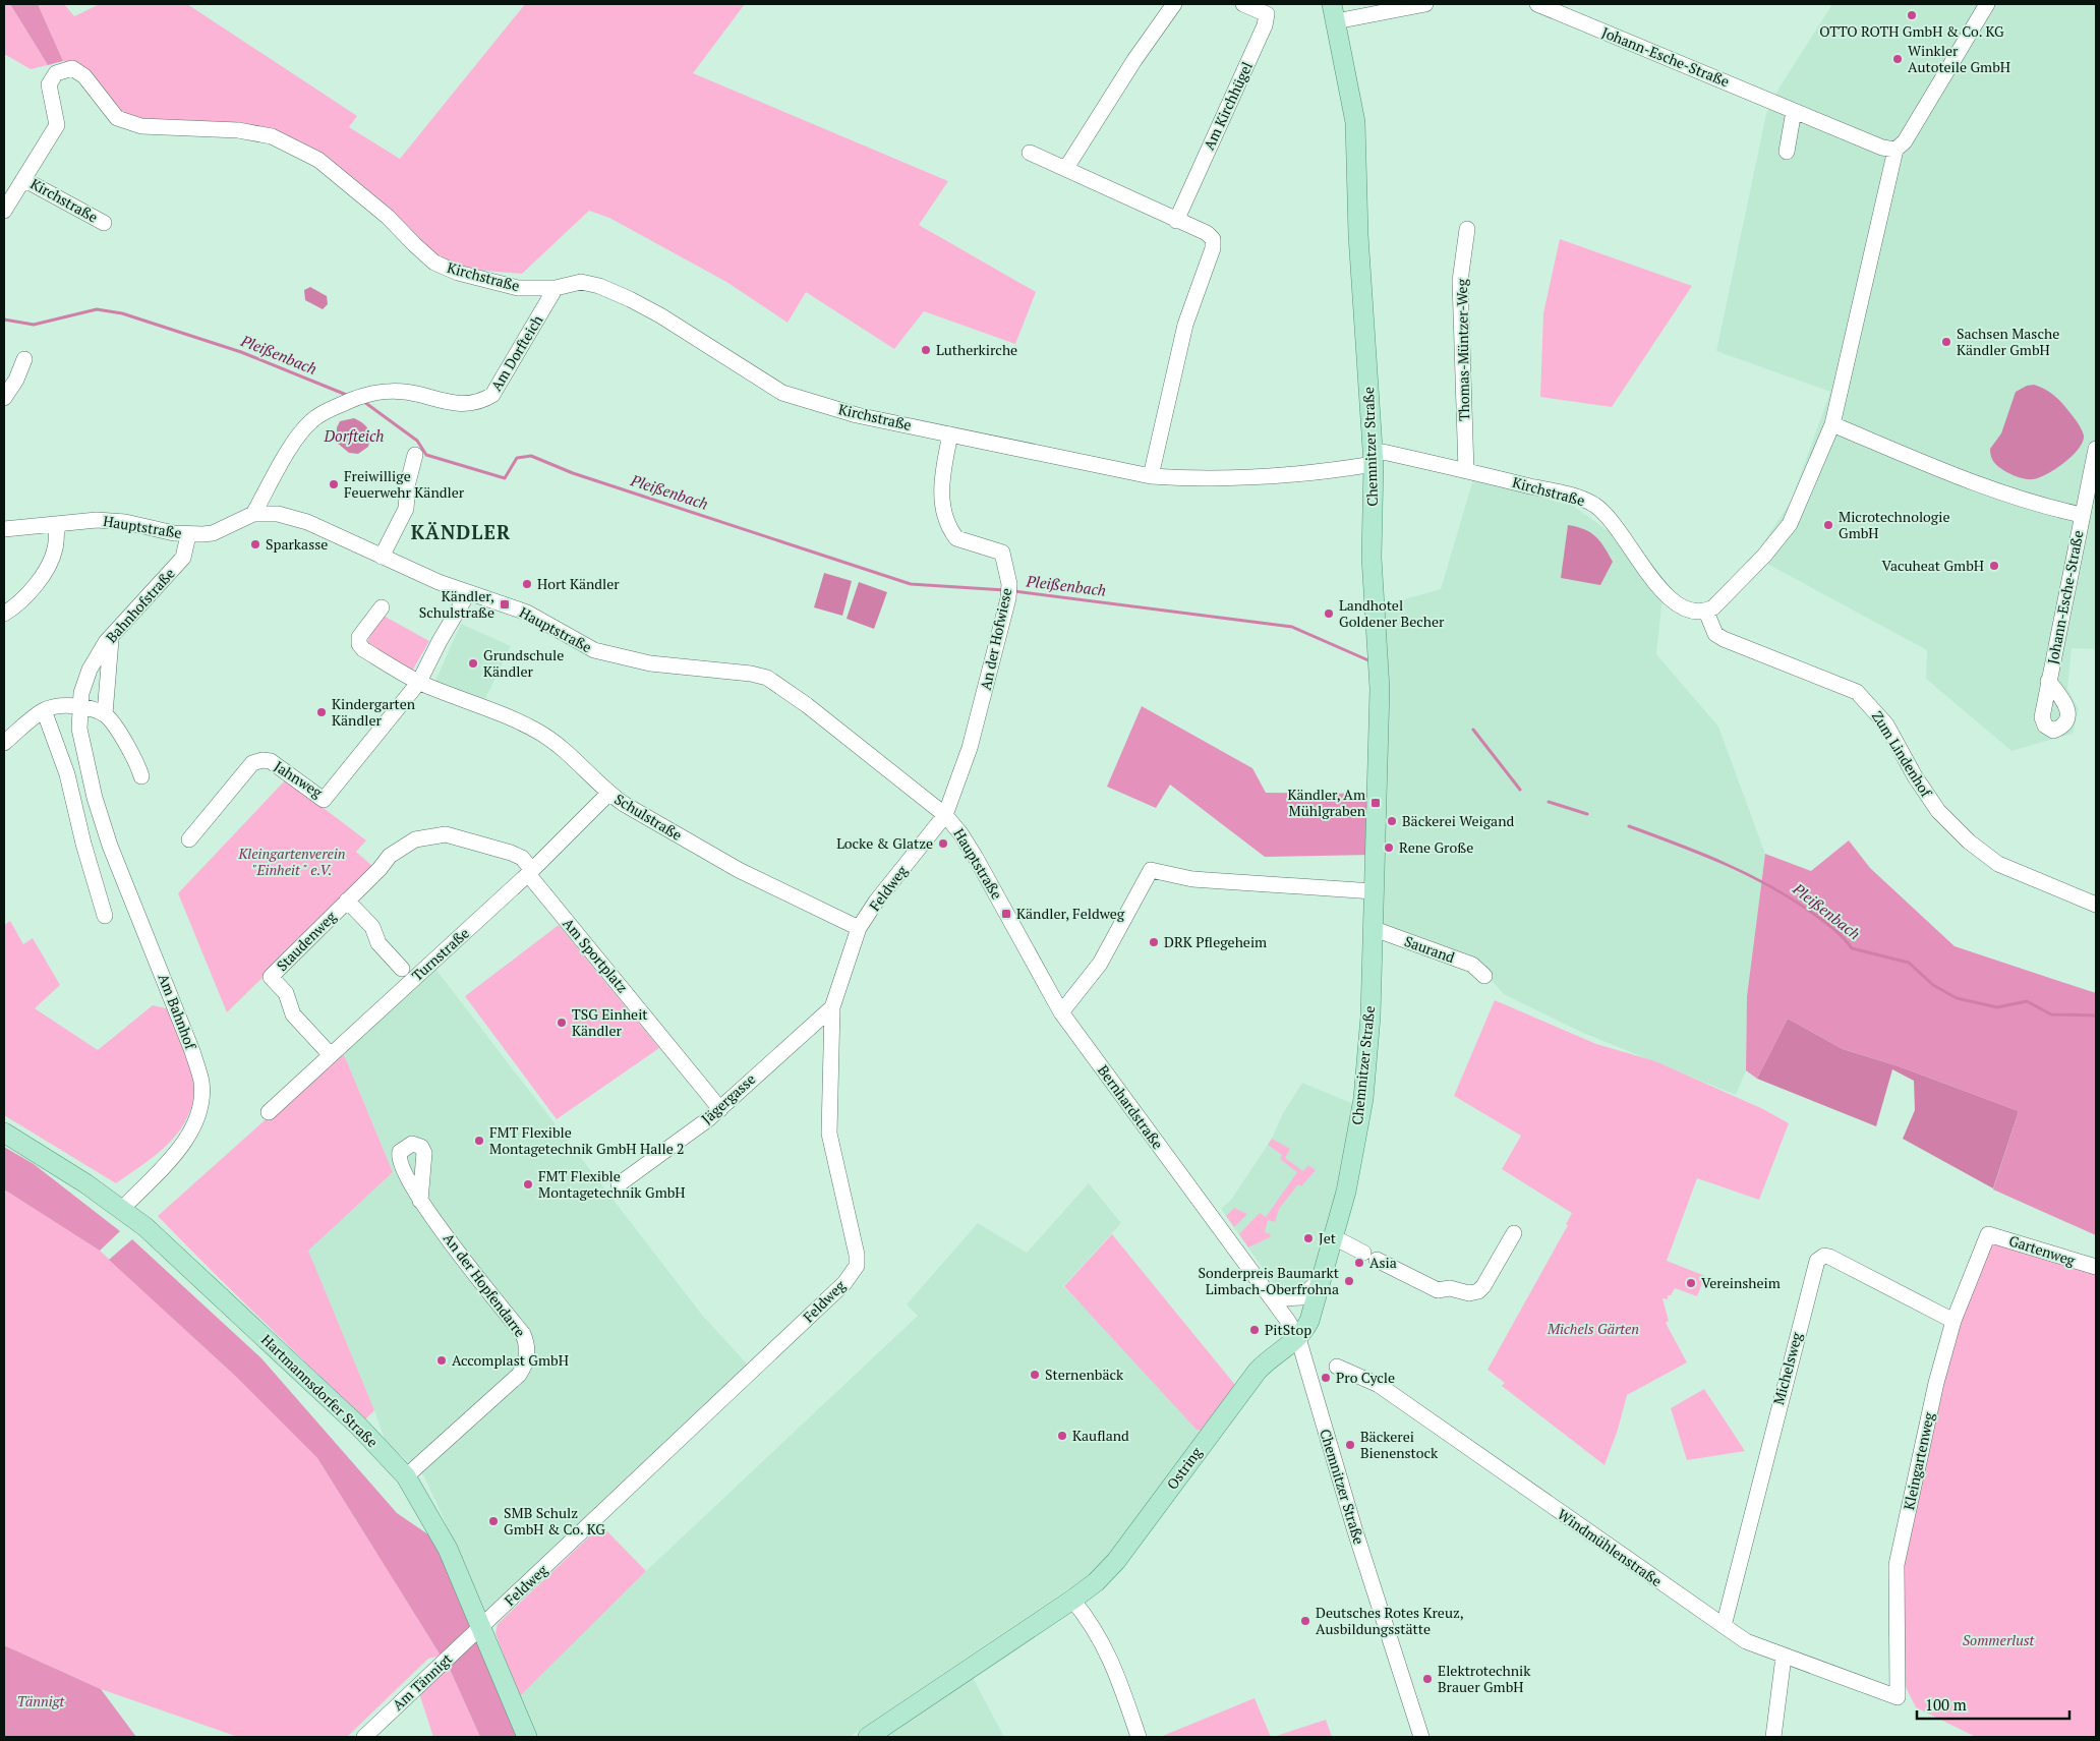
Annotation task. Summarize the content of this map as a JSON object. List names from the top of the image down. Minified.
{"streets":{"main road":["Chemnitzer Straße","Hartmannsdorfer Straße","Ostring"],"street":["Johann-Esche-Straße","Am Kirchhügel","Kirchstraße","Thomas-Müntzer-Weg","Am Dorfteich","Hauptstraße","Bahnhofstraße","An der Hofwiese","Zum Lindenhof","Jahnweg","Schulstraße","Feldweg","Staudenweg","Saurand","Turnstraße","Am Sportplatz","Am Bahnhof","Jägergasse","Bernhardstraße","Gartenweg","An der Hopfendarre","Michelsweg","Kleingartenweg","Windmühlenstraße","Am Tännigt"]},"crossings":[["Kirchstraße","Thomas-Müntzer-Weg"],["Kirchstraße","Am Dorfteich"],["Kirchstraße","Chemnitzer Straße"],["Kirchstraße","An der Hofwiese"],["Kirchstraße","Zum Lindenhof"],["Am Dorfteich","Hauptstraße"],["Chemnitzer Straße","Saurand"],["Chemnitzer Straße","Bernhardstraße"],["Chemnitzer Straße","Ostring"],["Hauptstraße","Bahnhofstraße"],["Hauptstraße","An der Hofwiese"],["Hauptstraße","Feldweg"],["Hauptstraße","Bernhardstraße"],["Bahnhofstraße","Am Bahnhof"],["An der Hofwiese","Feldweg"],["Jahnweg","Schulstraße"],["Schulstraße","Feldweg"],["Schulstraße","Turnstraße"],["Feldweg","Jägergasse"],["Feldweg","Hartmannsdorfer Straße"],["Feldweg","Am Tännigt"],["Staudenweg","Turnstraße"],["Staudenweg","Am Sportplatz"],["Turnstraße","Am Sportplatz"],["Am Sportplatz","Jägergasse"],["Am Bahnhof","Hartmannsdorfer Straße"],["Bernhardstraße","Ostring"],["Gartenweg","Kleingartenweg"],["An der Hopfendarre","Hartmannsdorfer Straße"],["Michelsweg","Kleingartenweg"],["Michelsweg","Windmühlenstraße"],["Hartmannsdorfer Straße","Am Tännigt"],["Kleingartenweg","Windmühlenstraße"]],"districts":["KÄNDLER"],"water":["Pleißenbach","Dorfteich"],"parks":["Kleingartenverein \"Einheit \" e.V.","Michels Gärten","Sommerlust","Tännigt"],"places":{"other":["OTTO ROTH GmbH & Co. KG","Winkler Autoteile GmbH","Sachsen Masche Kändler GmbH","Lutherkirche","Freiwillige Feuerwehr Kändler","Microtechnologie GmbH","Sparkasse","Vacuheat GmbH","Hort Kändler","Landhotel Goldener Becher","Grundschule Kändler","Kindergarten Kändler","Bäckerei Weigand","Locke & Glatze","Rene Große","DRK Pflegeheim","TSG Einheit Kändler","FMT Flexible Montagetechnik GmbH Halle 2","FMT Flexible Montagetechnik GmbH","Jet","Asia","Sonderpreis Baumarkt Limbach-Oberfrohna","Vereinsheim","PitStop","Accomplast GmbH","Sternenbäck","Pro Cycle","Kaufland","Bäckerei Bienenstock","SMB Schulz GmbH & Co. KG","Deutsches Rotes Kreuz, Ausbildungsstätte","Elektrotechnik Brauer GmbH"],"transit":["Kändler, Schulstraße","Kändler, Am Mühlgraben","Kändler, Feldweg"]},"scale_bar":"100 m"}
